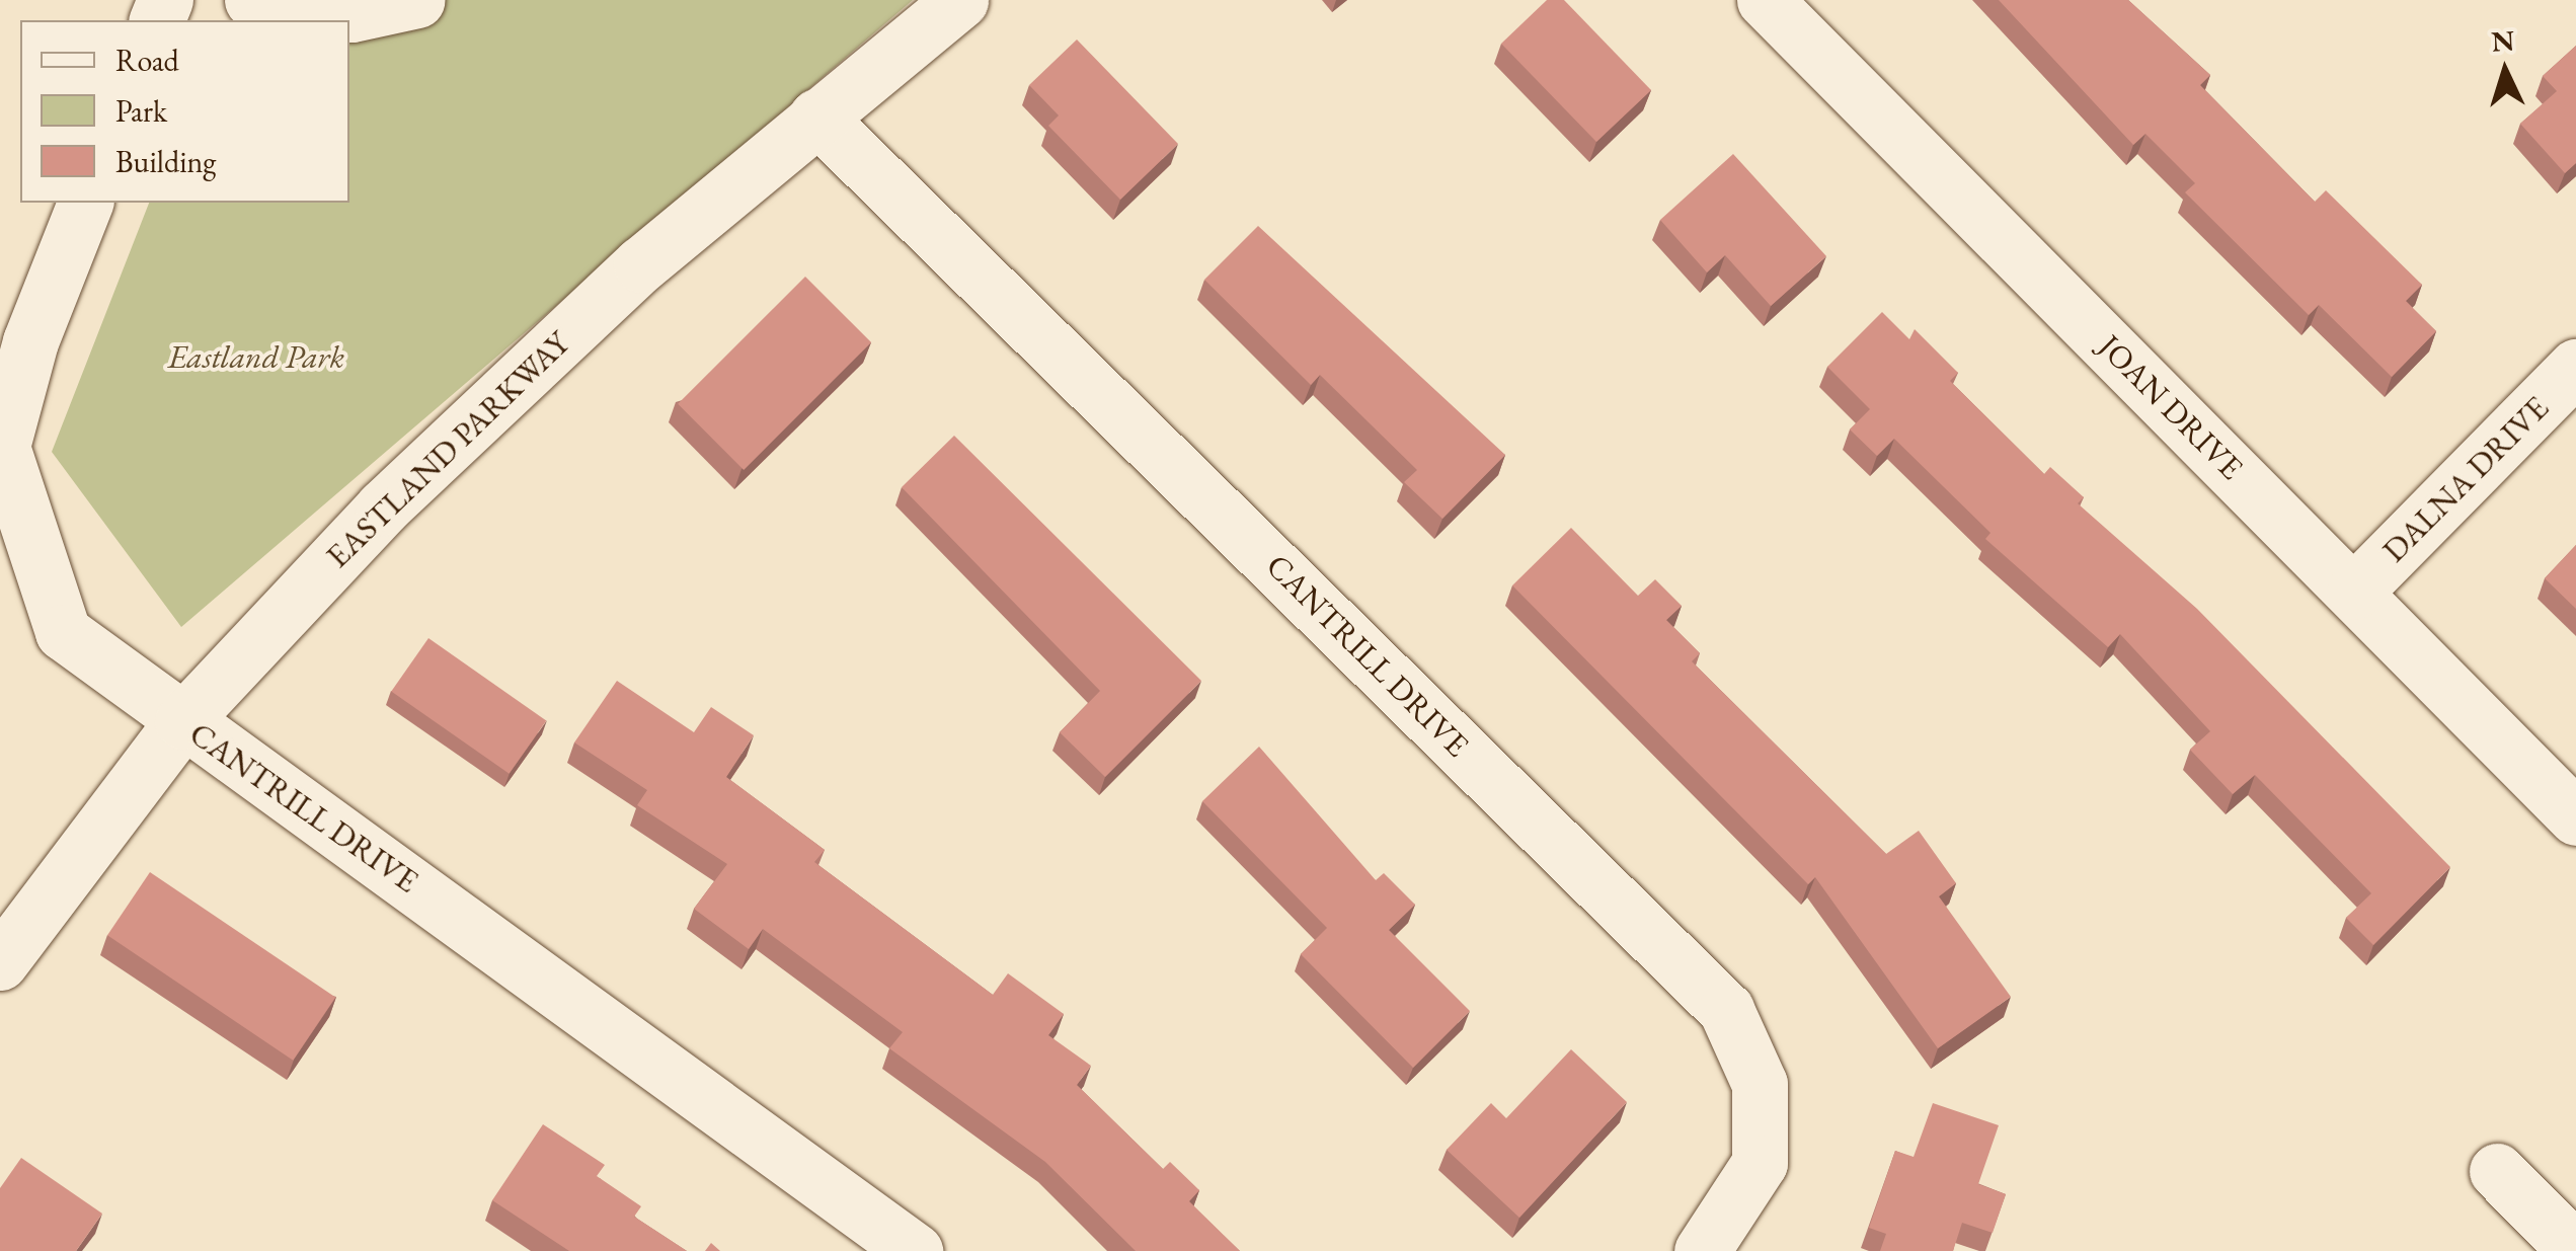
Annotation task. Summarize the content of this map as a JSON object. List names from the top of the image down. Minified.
{"streets":{"street":["JOAN DRIVE","EASTLAND PARKWAY","DALNA DRIVE","CANTRILL DRIVE"]},"crossings":[["JOAN DRIVE","DALNA DRIVE"],["EASTLAND PARKWAY","CANTRILL DRIVE"]],"parks":["Eastland Park"],"legend":["Road","Park","Building"],"north":"top"}
